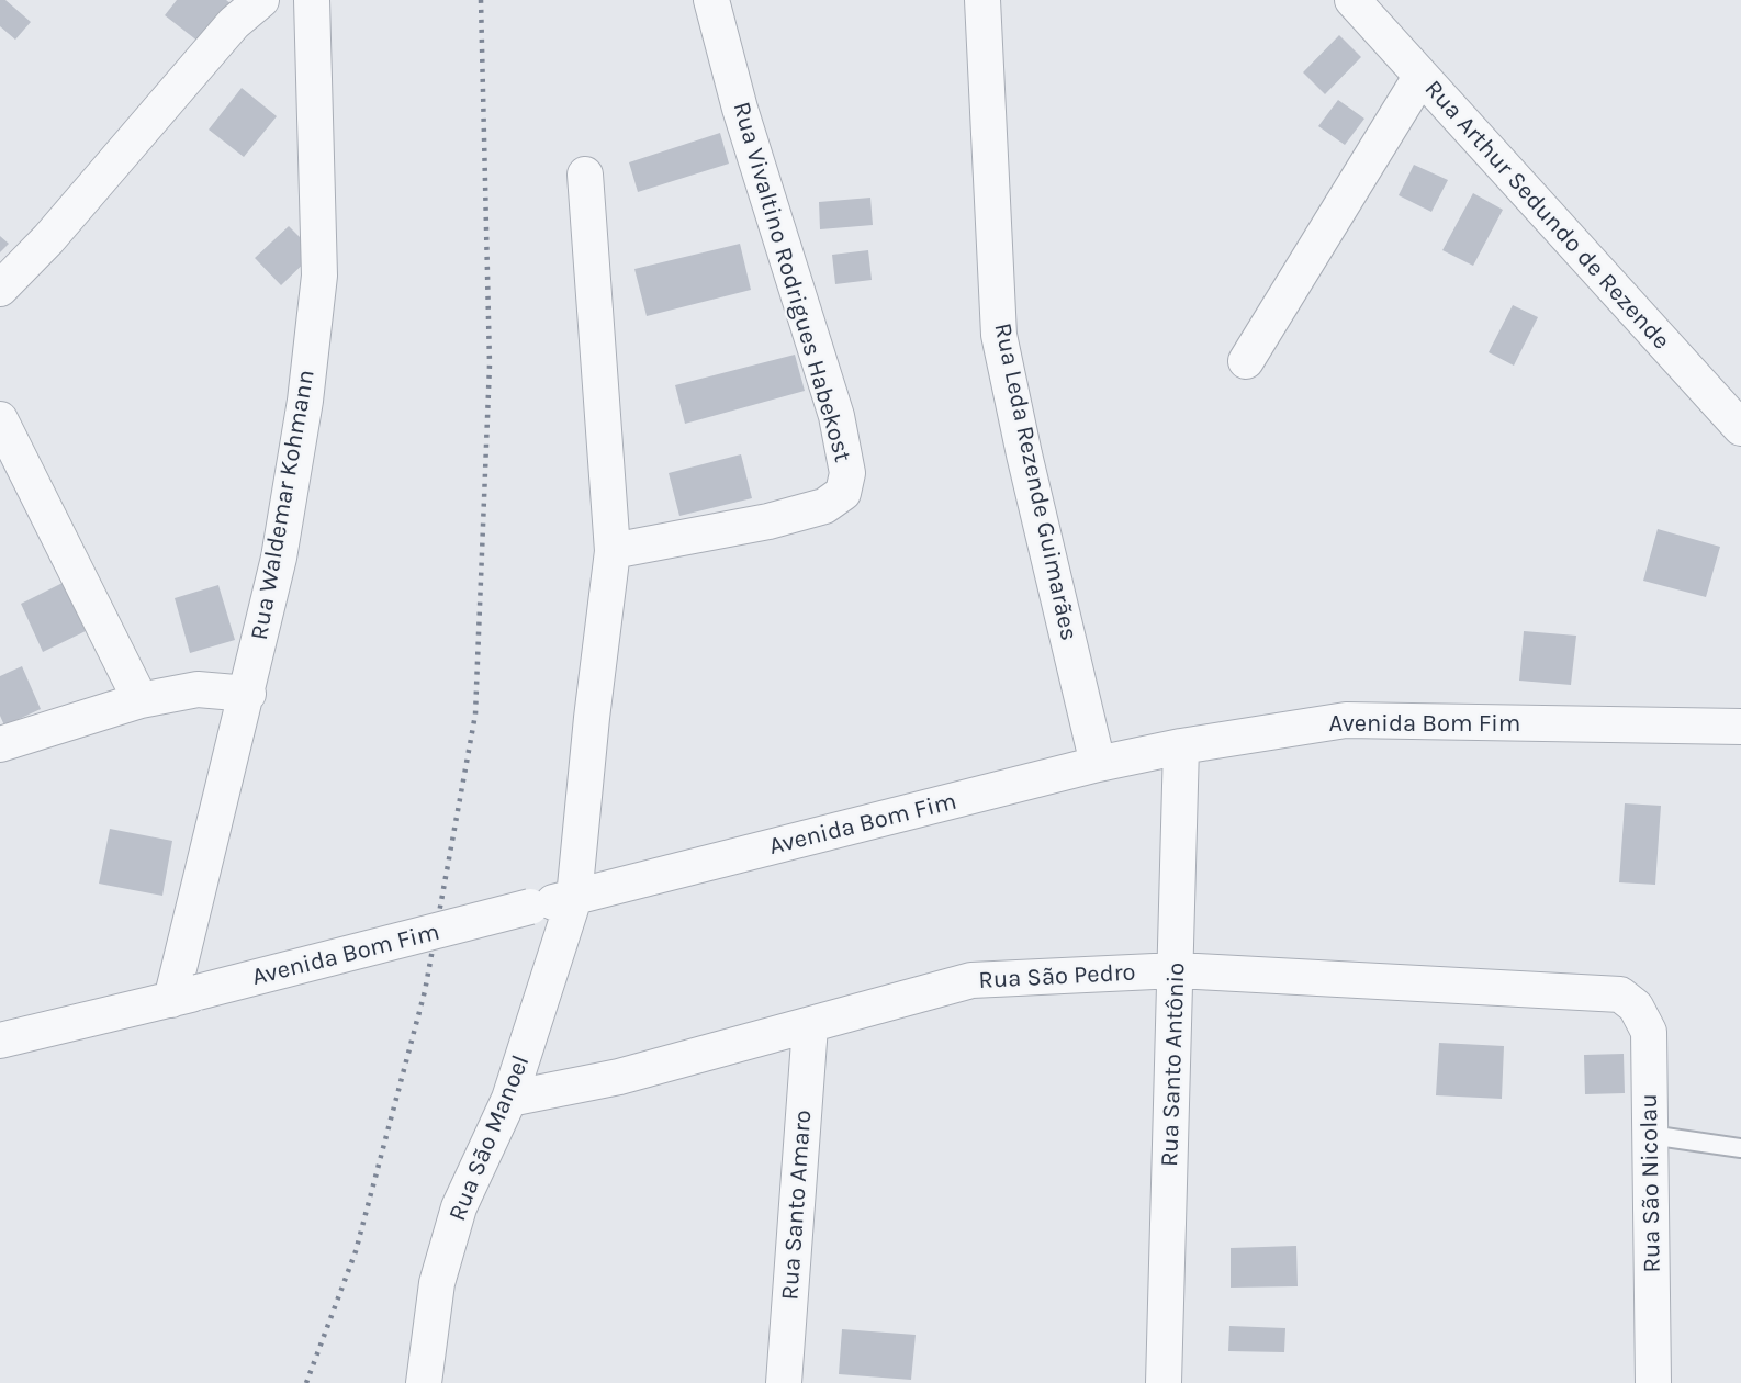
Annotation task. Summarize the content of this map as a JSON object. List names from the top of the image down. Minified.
{"streets":{"street":["Rua Arthur Sedundo de Rezende","Rua Vivaltino Rodrigues Habekost","Rua Leda Rezende Guimarães","Rua Waldemar Kohmann","Avenida Bom Fim","Rua São Pedro","Rua Santo Antônio","Rua São Manoel","Rua São Nicolau","Rua Santo Amaro"]},"crossings":[["Rua Leda Rezende Guimarães","Avenida Bom Fim"],["Rua Waldemar Kohmann","Avenida Bom Fim"],["Avenida Bom Fim","Rua Santo Antônio"],["Avenida Bom Fim","Rua São Manoel"],["Rua São Pedro","Rua Santo Antônio"],["Rua São Pedro","Rua São Manoel"],["Rua São Pedro","Rua São Nicolau"],["Rua São Pedro","Rua Santo Amaro"]]}
